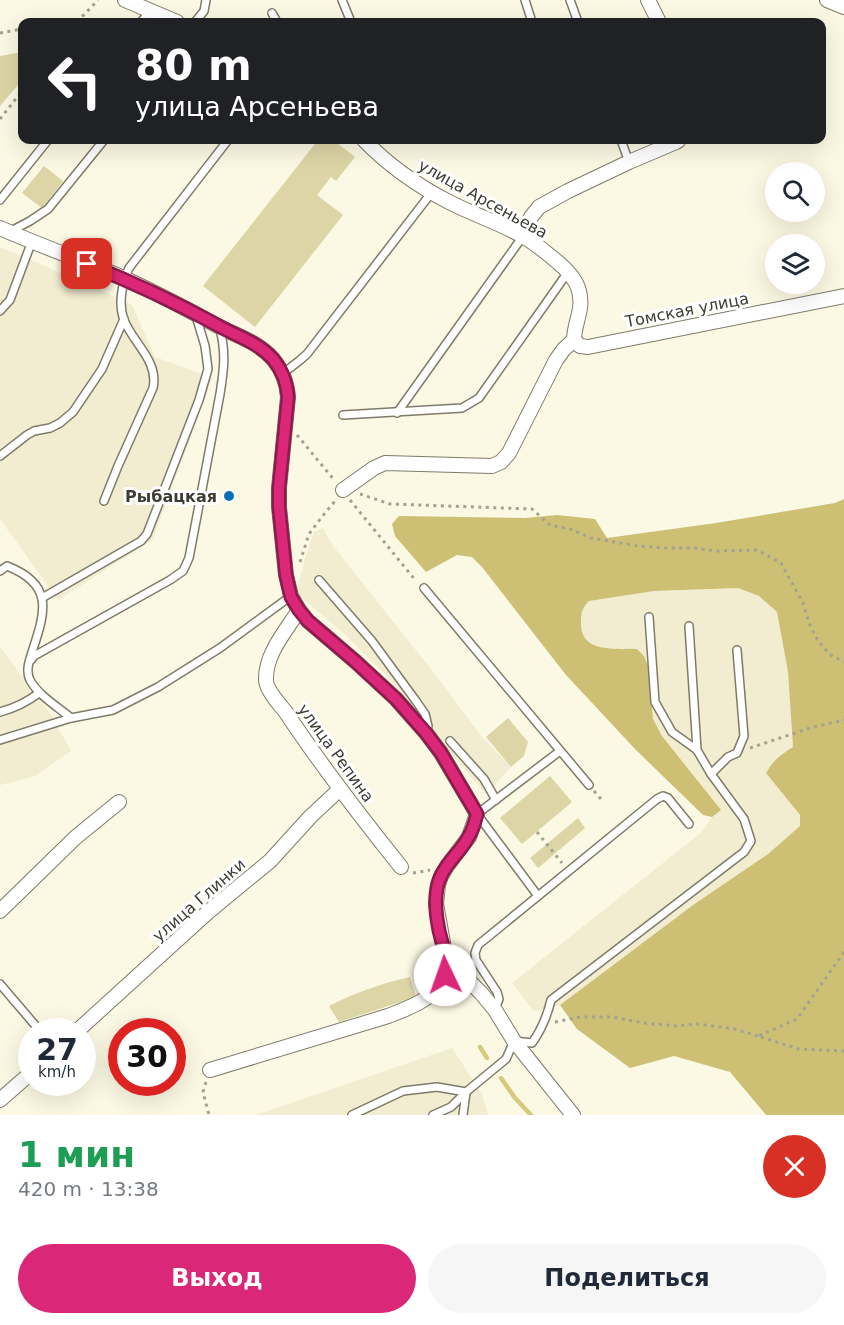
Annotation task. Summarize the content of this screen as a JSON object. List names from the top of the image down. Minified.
{"streets":{"street":["улица Арсеньева","Томская улица","улица Репина","улица Глинки"]},"crossings":[["улица Арсеньева","Томская улица"],["улица Репина","улица Глинки"]],"places":["Рыбацкая"],"page":{"turn":["80 m","улица Арсеньева"],"speed":"27 km/h","limit":"30","heading":["1 мин","420 m · 13:38"],"buttons":["Выход","Поделиться"]}}
